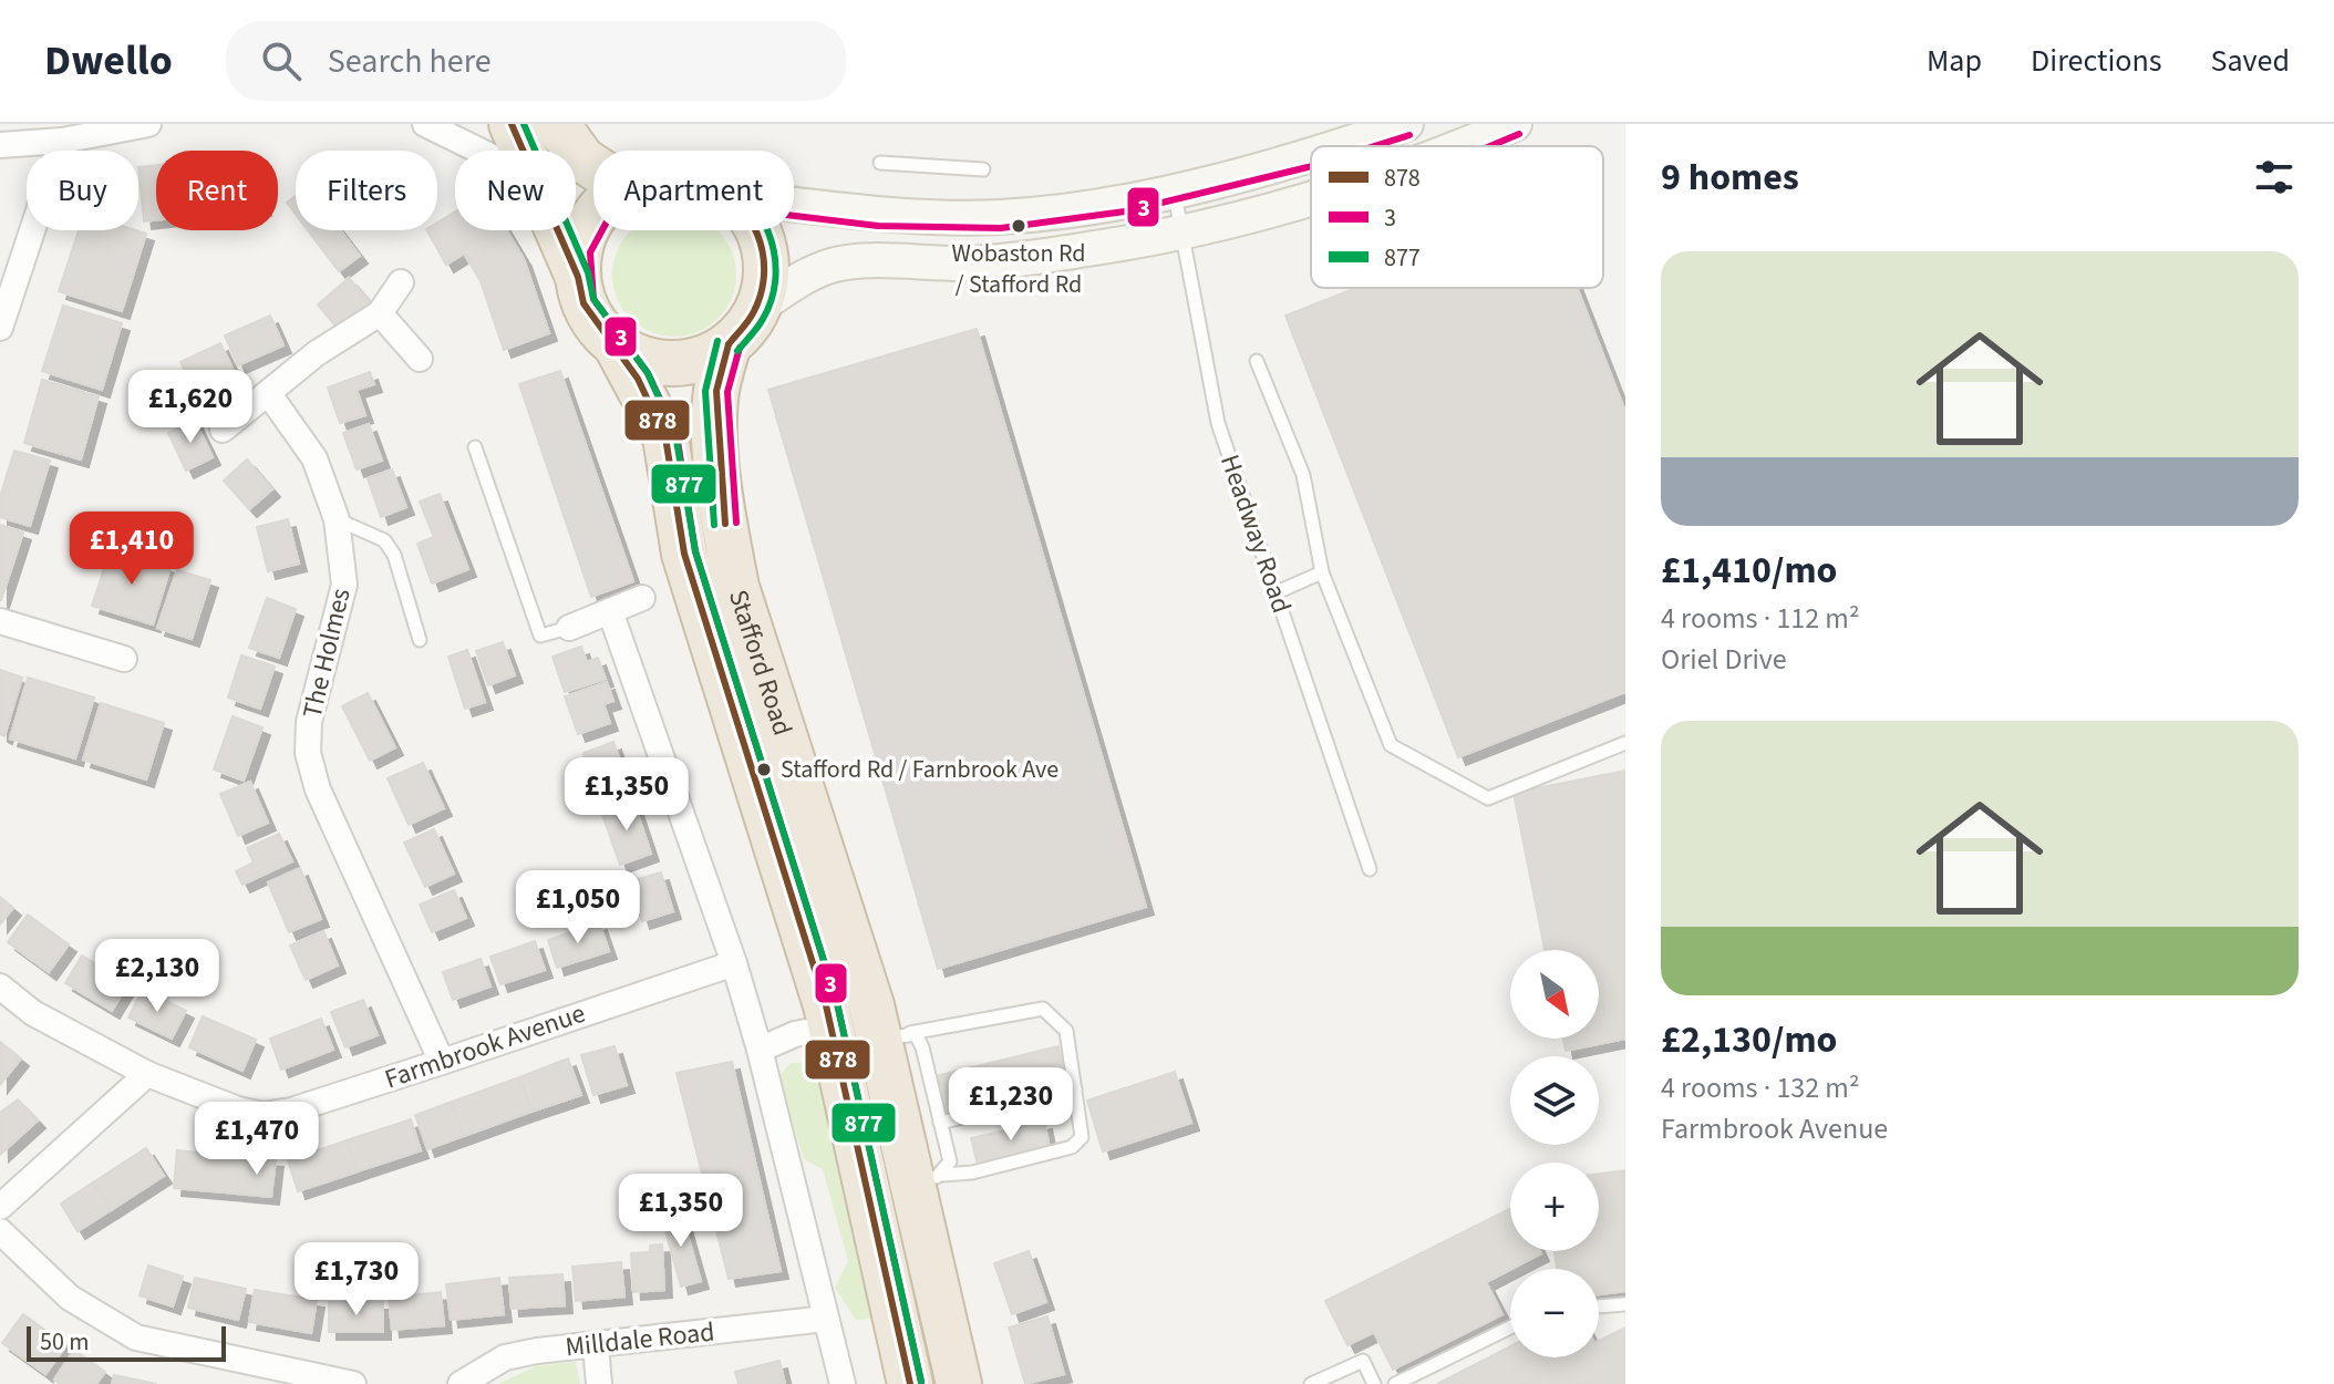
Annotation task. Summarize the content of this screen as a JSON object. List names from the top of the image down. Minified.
{"streets":{"highway":["Stafford Road"],"street":["The Holmes","Farmbrook Avenue","Milldale Road"],"lane":["Headway Road"]},"crossings":[["The Holmes","Farmbrook Avenue"]],"places":["Wobaston Rd / Stafford Rd","Stafford Rd / Farnbrook Ave"],"lines":["transit line 878","transit line 877","transit line 3"],"legend":["878","3","877"],"scale_bar":"50 m","north":"bottom right","page":{"header":"Dwello","search":"Search here","nav":["Map","Directions","Saved"],"heading":"9 homes","chip":["Buy","Rent","Filters","New","Apartment"],"list":[{"name":"£1,410/mo","note":"4 rooms · 112 m² · Oriel Drive"},{"name":"£2,130/mo","note":"4 rooms · 132 m² · Farmbrook Avenue"}],"price":["£1,620","£1,410","£1,350","£1,050","£2,130","£1,230","£1,470","£1,350","£1,730"],"map_buttons":["+","−"],"scale":"50 m"}}
